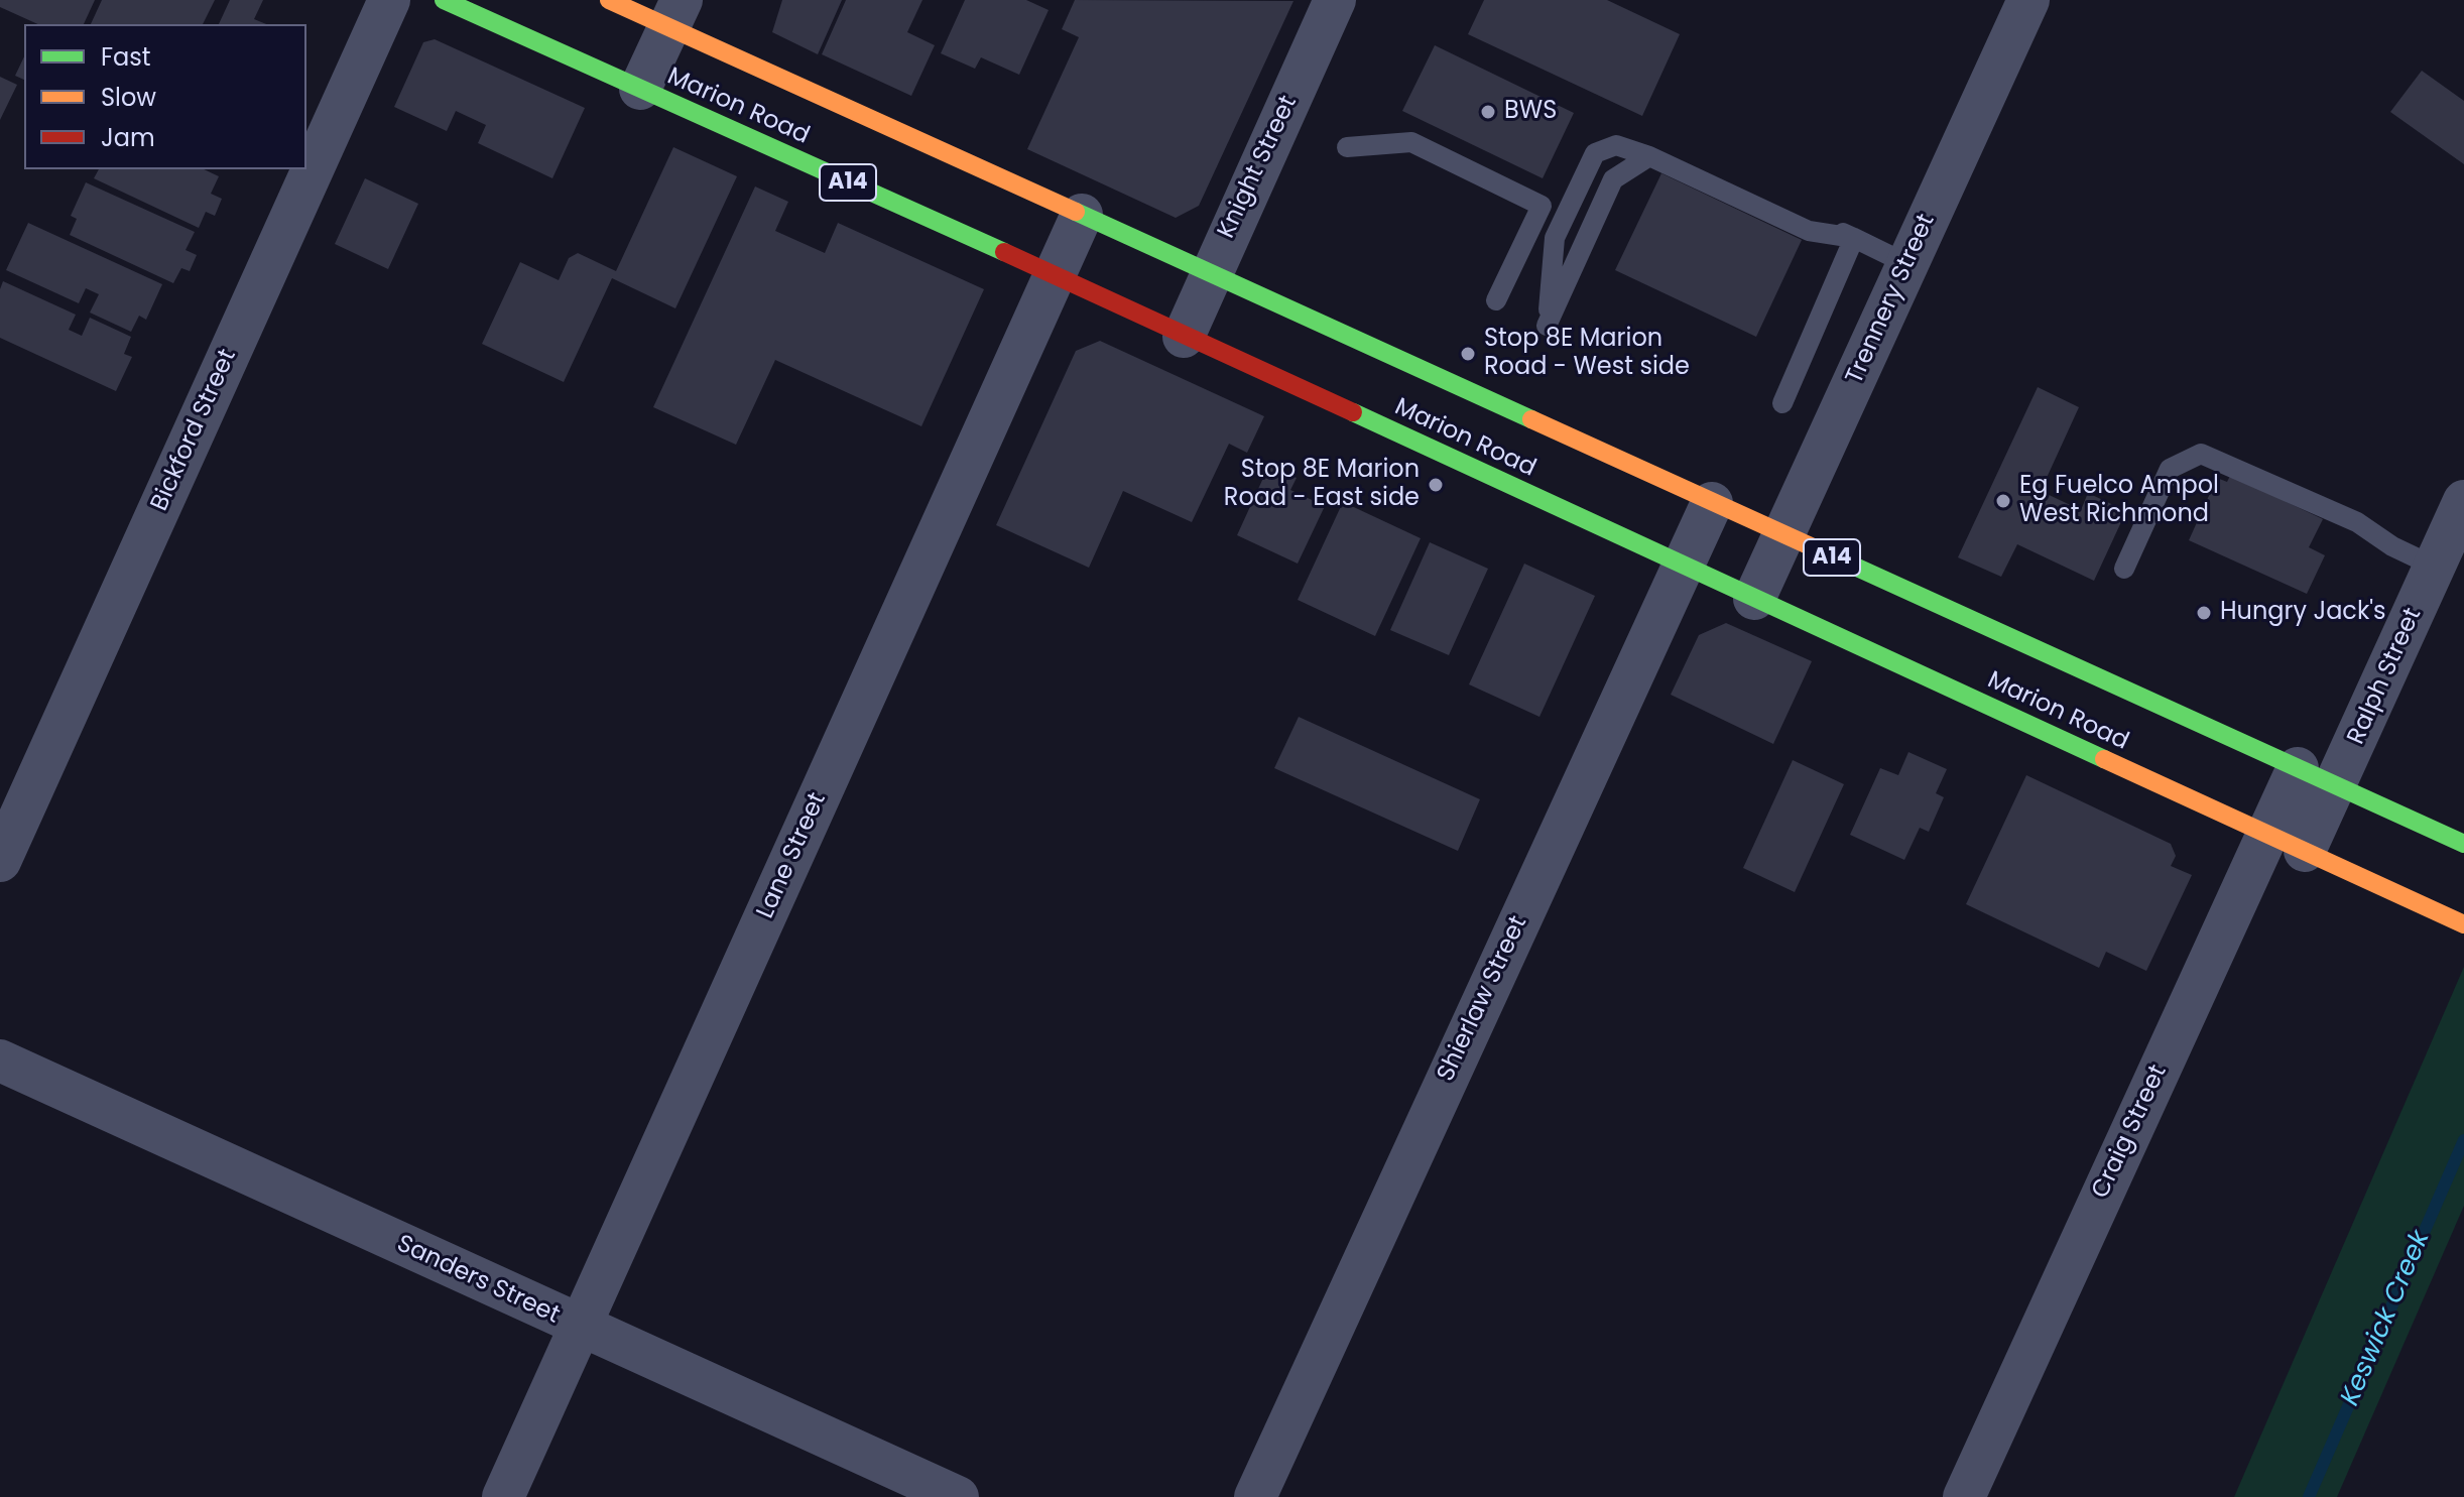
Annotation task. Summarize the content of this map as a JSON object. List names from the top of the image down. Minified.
{"streets":{"main road":["Marion Road","A14"],"street":["Knight Street","Trennery Street","Bickford Street","Ralph Street","Lane Street","Shierlaw Street","Craig Street","Sanders Street"]},"crossings":[["Marion Road","Knight Street"],["Marion Road","Trennery Street"],["Marion Road","Ralph Street"],["Marion Road","Lane Street"],["Marion Road","Shierlaw Street"],["Marion Road","Craig Street"],["Lane Street","Sanders Street"]],"water":["Keswick Creek"],"places":["BWS","Stop 8E Marion Road - West side","Stop 8E Marion Road - East side","Eg Fuelco Ampol West Richmond","Hungry Jack's"],"legend":["Fast","Slow","Jam"]}
